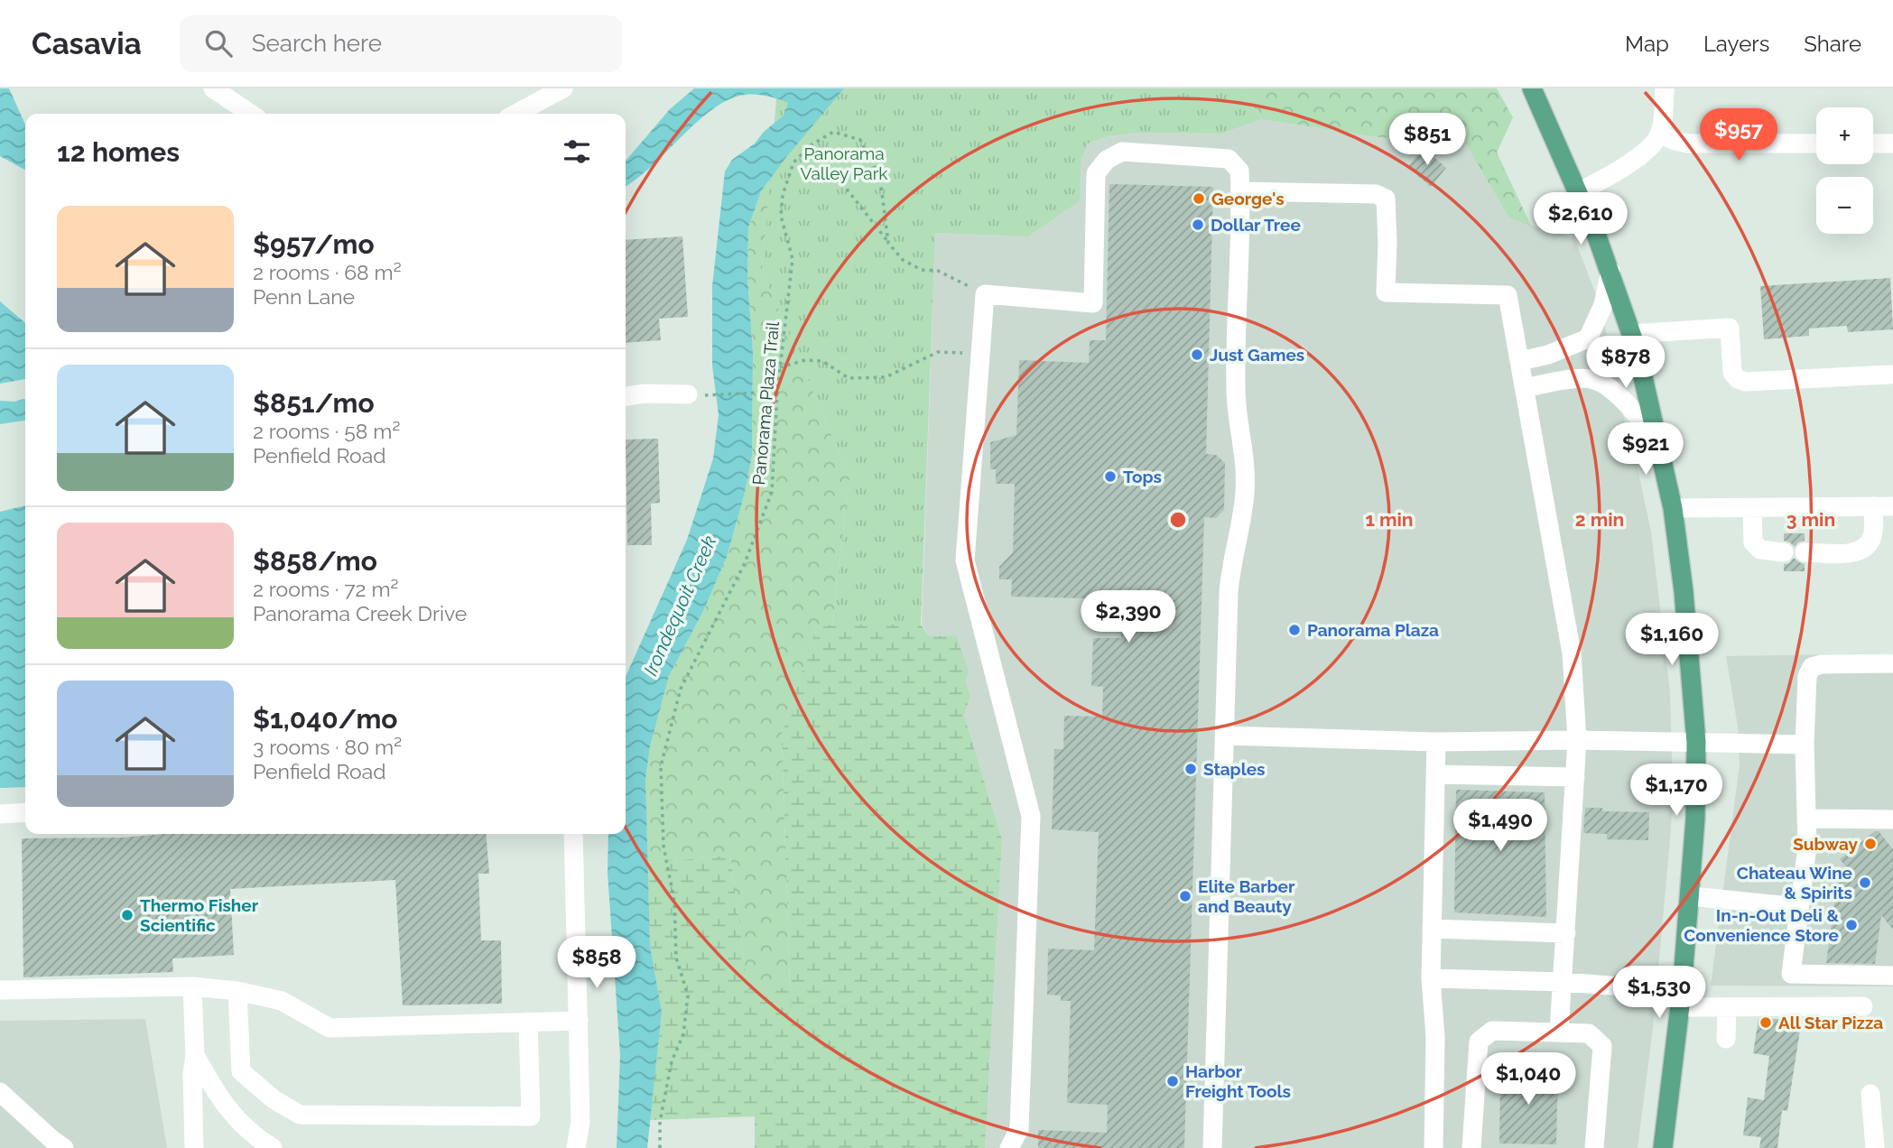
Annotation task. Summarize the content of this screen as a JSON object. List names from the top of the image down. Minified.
{"streets":{"path":["Panorama Plaza Trail"]},"water":["Irondequoit Creek"],"parks":["Panorama Valley Park"],"places":["George's","Dollar Tree","Just Games","Tops","Panorama Plaza","Staples","Subway","Chateau Wine & Spirits","Elite Barber and Beauty","Thermo Fisher Scientific","In-n-Out Deli & Convenience Store","All Star Pizza","Harbor Freight Tools"],"page":{"header":"Casavia","search":"Search here","nav":["Map","Layers","Share"],"map_buttons":["+","−"],"price":["$957","$851","$2,610","$878","$921","$2,390","$1,160","$1,170","$1,490","$858","$1,530","$1,040"],"heading":"12 homes","list":[{"name":"$957/mo","note":"2 rooms · 68 m² · Penn Lane"},{"name":"$851/mo","note":"2 rooms · 58 m² · Penfield Road"},{"name":"$858/mo","note":"2 rooms · 72 m² · Panorama Creek Drive"},{"name":"$1,040/mo","note":"3 rooms · 80 m² · Penfield Road"}]},"rings":["1 min","2 min","3 min"]}
